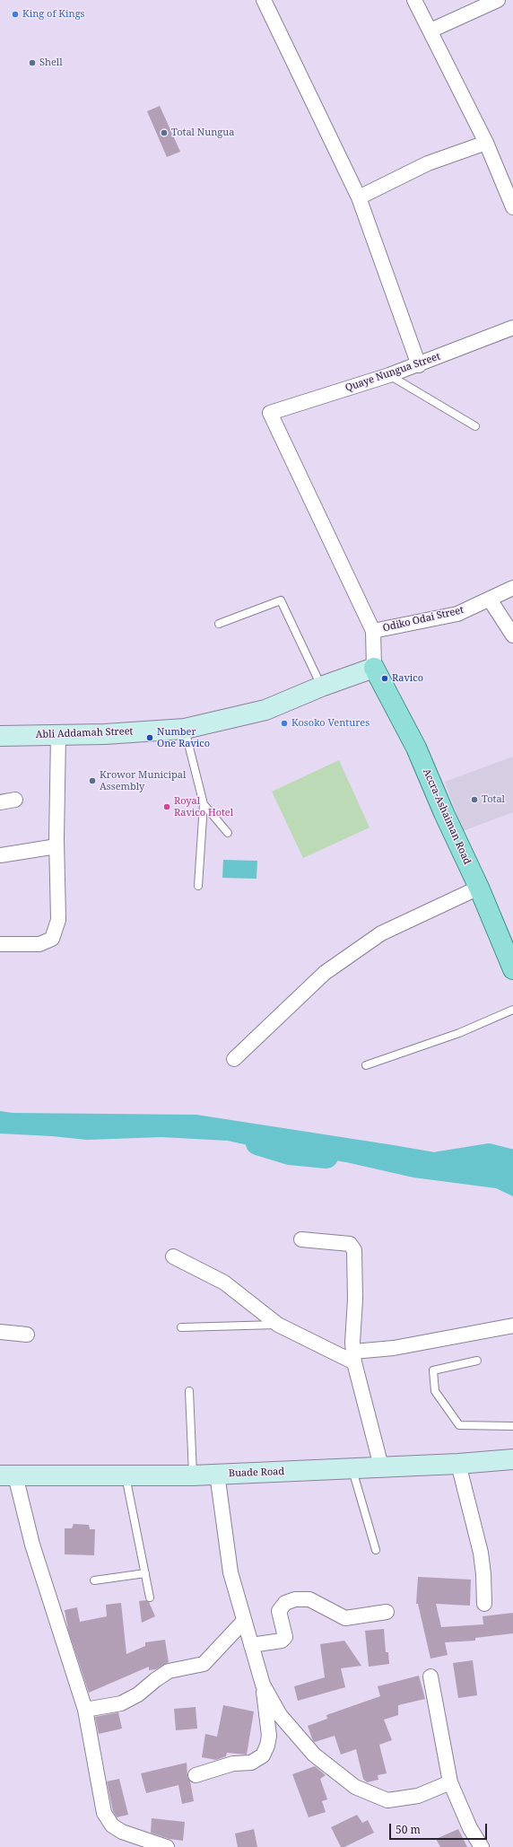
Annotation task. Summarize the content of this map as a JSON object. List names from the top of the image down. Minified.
{"streets":{"main road":["Accra-Ashaiman Road"],"street":["Quaye Nungua Street","Odiko Odai Street","Abli Addamah Street","Buade Road"]},"crossings":[["Quaye Nungua Street","Odiko Odai Street"],["Abli Addamah Street","Accra-Ashaiman Road"]],"places":["King of Kings","Shell","Total Nungua","Ravico","Kosoko Ventures","Number One Ravico","Krowor Municipal Assembly","Total","Royal Ravico Hotel"],"scale_bar":"50 m"}
